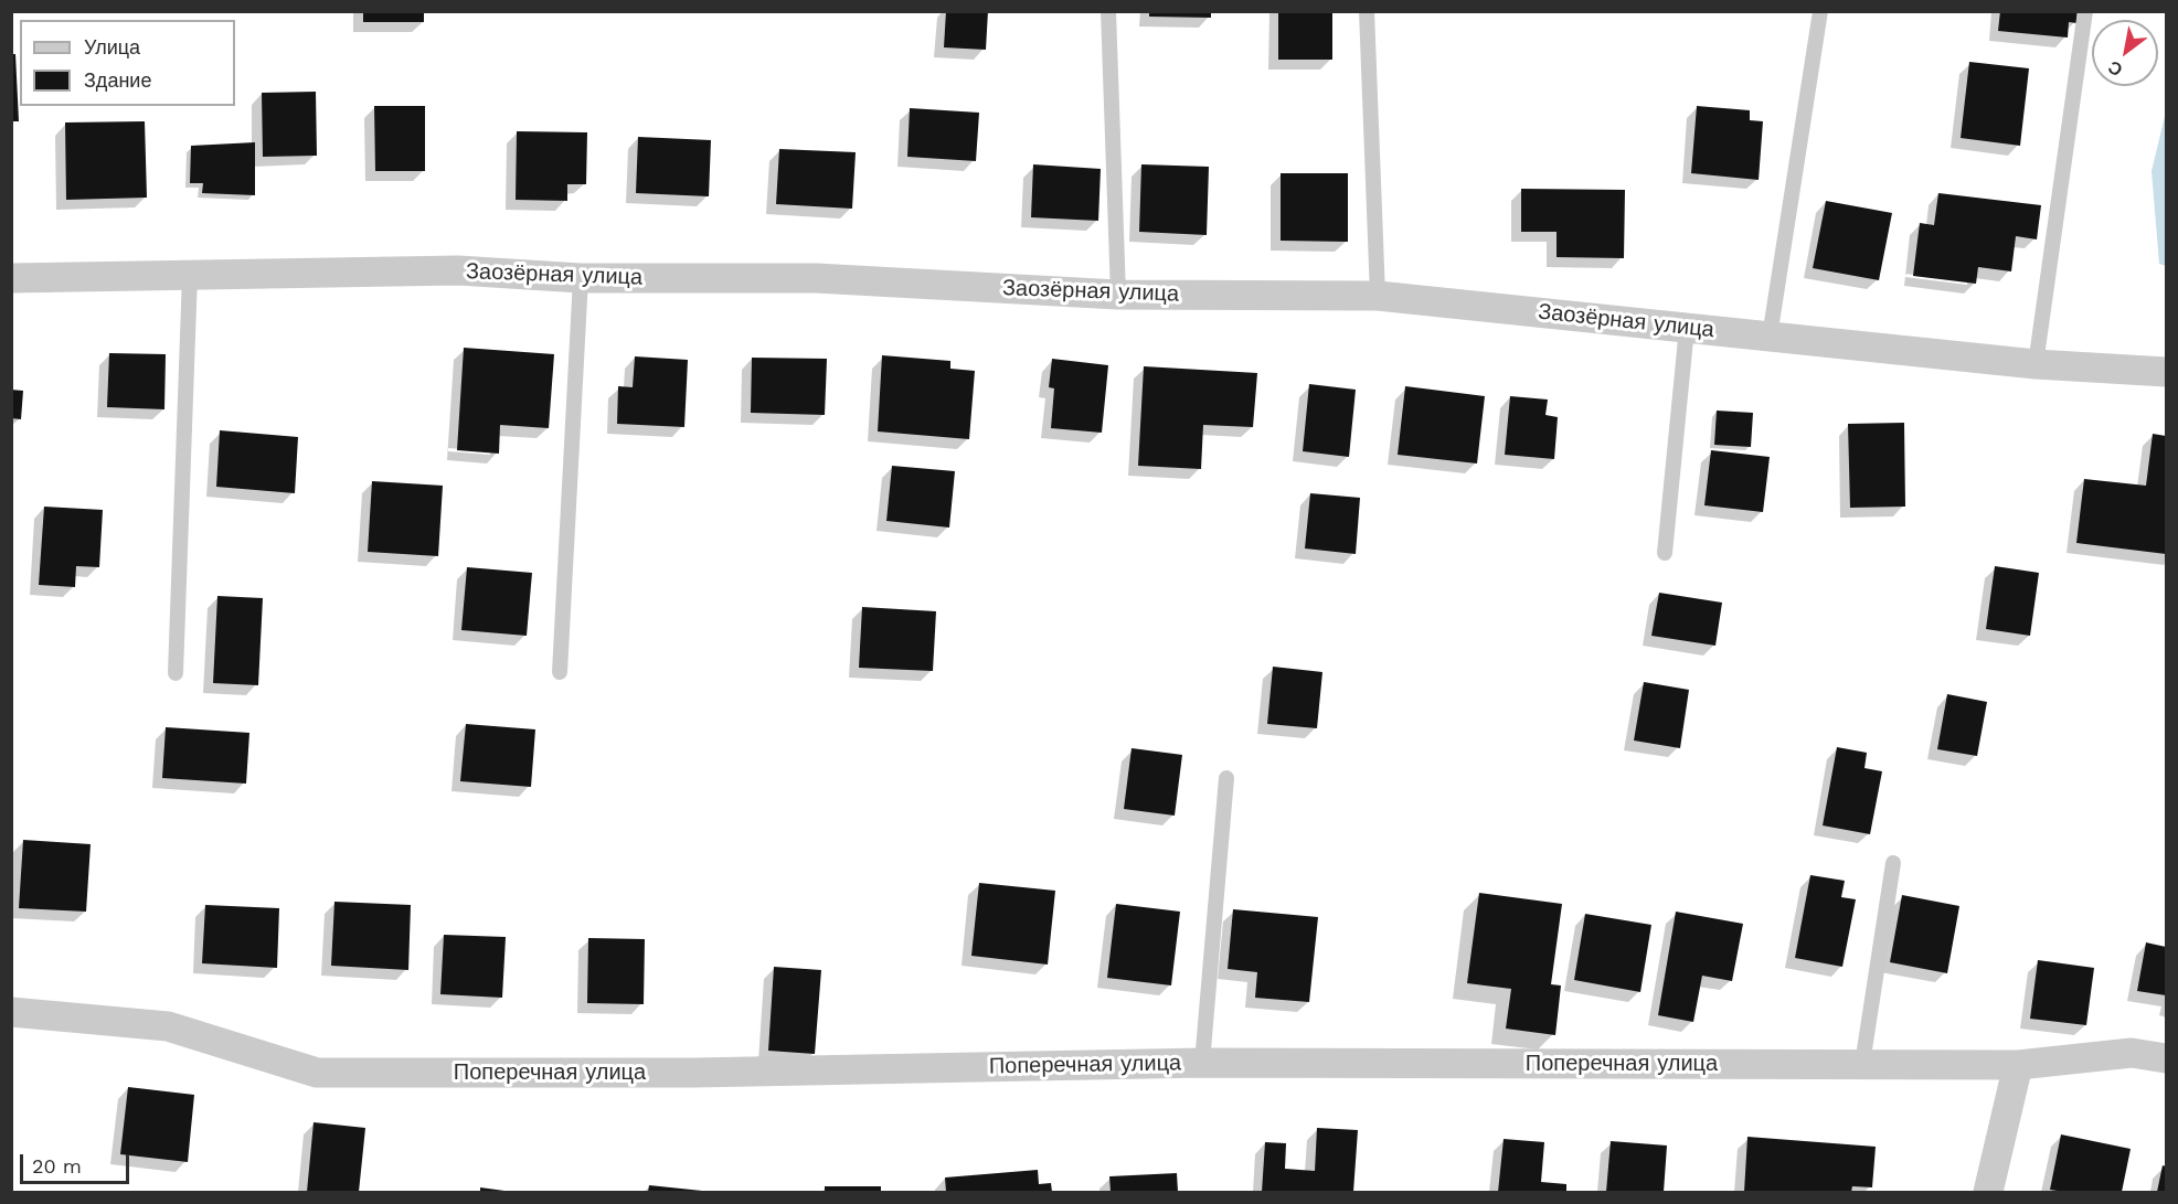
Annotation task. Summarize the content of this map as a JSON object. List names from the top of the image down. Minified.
{"streets":{"street":["Заозёрная улица","Поперечная улица"]},"legend":["Улица","Здание"],"scale_bar":"20 m","north":"bottom left"}
